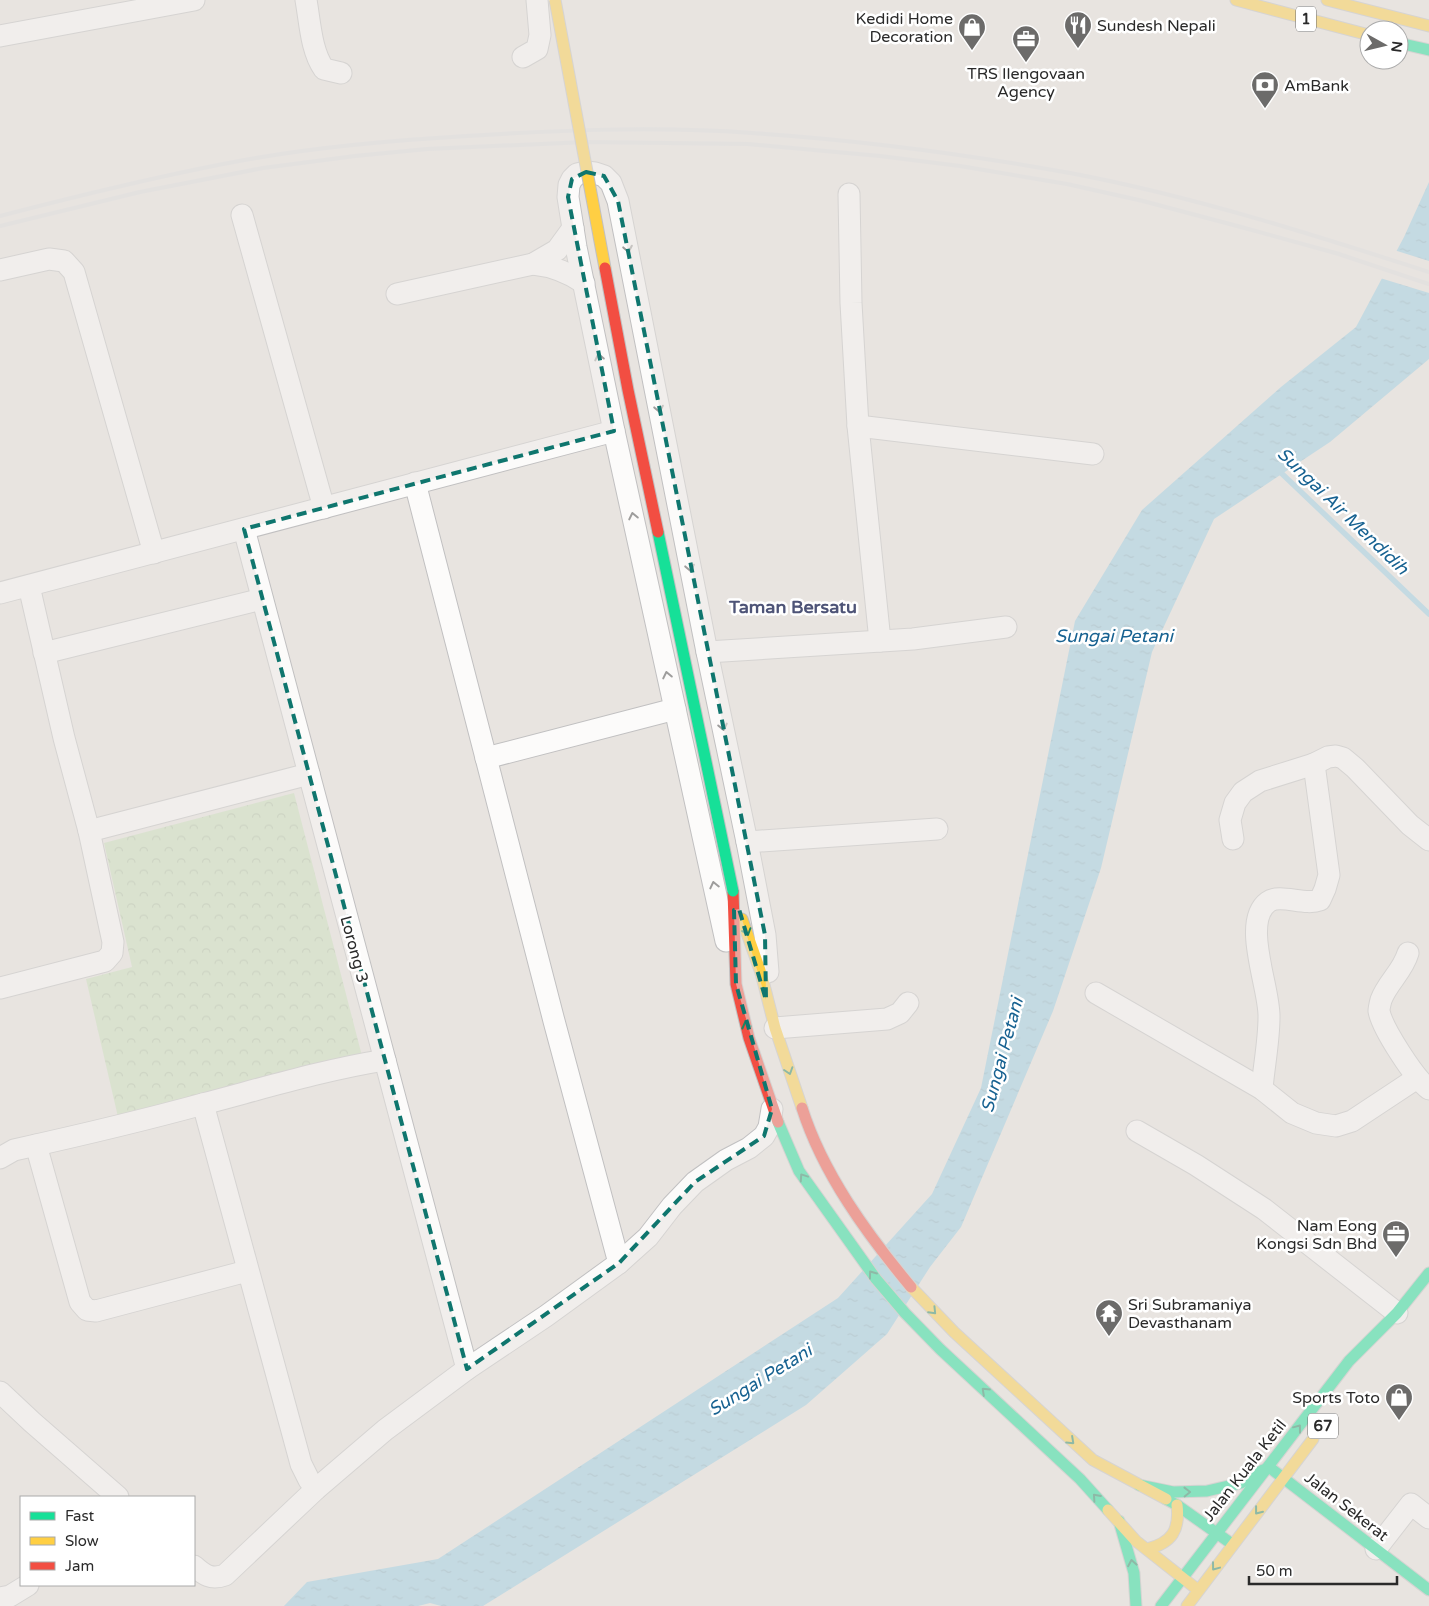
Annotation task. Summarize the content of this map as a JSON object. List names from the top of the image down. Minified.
{"streets":{"street":["1","Lorong 3","67","Jalan Kuala Ketil","Jalan Sekerat"]},"crossings":[["67","Jalan Sekerat"],["Jalan Kuala Ketil","Jalan Sekerat"]],"districts":["Taman Bersatu"],"water":["Sungai Air Mendidih","Sungai Petani"],"places":{"restaurant":["Sundesh Nepali"],"shop":["Kedidi Home Decoration","Sports Toto"],"office":["TRS Ilengovaan Agency","Nam Eong Kongsi Sdn Bhd"],"bank":["AmBank"],"temple":["Sri Subramaniya Devasthanam"]},"legend":["Fast","Slow","Jam"],"scale_bar":"50 m","north":"right"}
